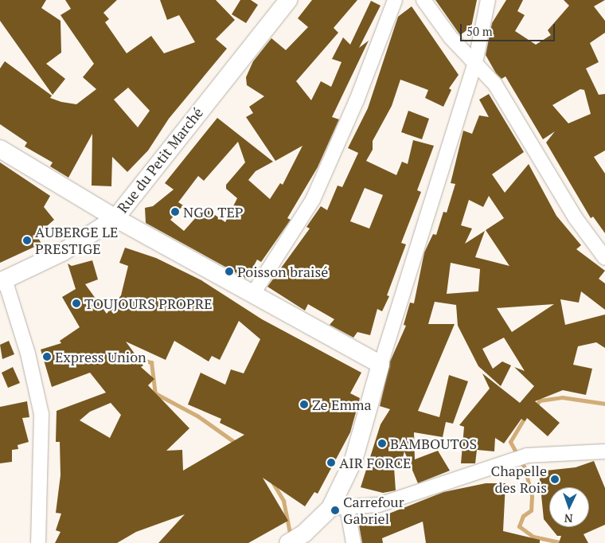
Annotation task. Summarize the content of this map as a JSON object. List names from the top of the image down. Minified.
{"streets":{"street":["Rue du Petit Marché"]},"places":["NGO TEP","AUBERGE LE PRESTIGE","Poisson braisé","TOUJOURS PROPRE","Express Union","Ze Emma","BAMBOUTOS","AIR FORCE","Chapelle des Rois","Carrefour Gabriel"],"scale_bar":"50 m","north":"bottom"}
